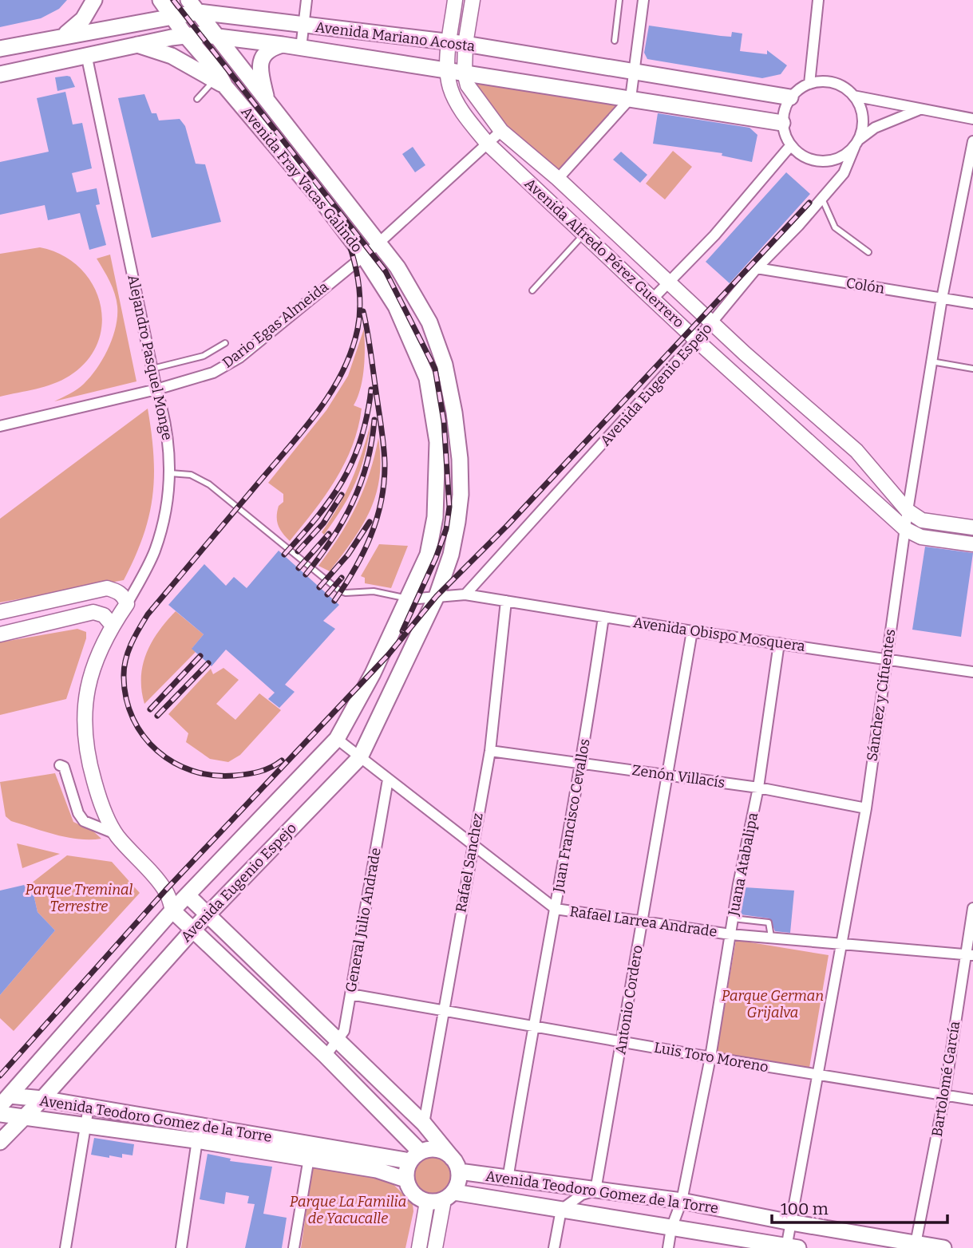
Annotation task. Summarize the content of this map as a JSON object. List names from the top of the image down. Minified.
{"streets":{"main road":["Avenida Mariano Acosta","Avenida Fray Vacas Galindo","Avenida Eugenio Espejo","Avenida Teodoro Gomez de la Torre"],"street":["Avenida Alfredo Pérez Guerrero","Colón","Dario Egas Almeida","Alejandro Pasquel Monge","Avenida Obispo Mosquera","Sánchez y Cifuentes","Zenón Villacís","Juan Francisco Cevallos","Rafael Sanchez","Juana Atabalipa","General Julio Andrade","Rafael Larrea Andrade","Antonio Cordero","Luis Toro Moreno","Bartolomé García"]},"crossings":[["Avenida Mariano Acosta","Avenida Fray Vacas Galindo"],["Avenida Mariano Acosta","Avenida Alfredo Pérez Guerrero"],["Avenida Mariano Acosta","Alejandro Pasquel Monge"],["Avenida Mariano Acosta","Avenida Eugenio Espejo"],["Avenida Fray Vacas Galindo","Dario Egas Almeida"],["Avenida Fray Vacas Galindo","Avenida Eugenio Espejo"],["Avenida Alfredo Pérez Guerrero","Dario Egas Almeida"],["Avenida Alfredo Pérez Guerrero","Avenida Eugenio Espejo"],["Avenida Alfredo Pérez Guerrero","Sánchez y Cifuentes"],["Colón","Avenida Eugenio Espejo"],["Colón","Sánchez y Cifuentes"],["Dario Egas Almeida","Alejandro Pasquel Monge"],["Alejandro Pasquel Monge","Avenida Eugenio Espejo"],["Avenida Eugenio Espejo","Avenida Obispo Mosquera"],["Avenida Eugenio Espejo","Rafael Larrea Andrade"],["Avenida Eugenio Espejo","Avenida Teodoro Gomez de la Torre"],["Avenida Obispo Mosquera","Sánchez y Cifuentes"],["Avenida Obispo Mosquera","Juan Francisco Cevallos"],["Avenida Obispo Mosquera","Rafael Sanchez"],["Avenida Obispo Mosquera","Juana Atabalipa"],["Avenida Obispo Mosquera","Antonio Cordero"],["Sánchez y Cifuentes","Zenón Villacís"],["Sánchez y Cifuentes","Rafael Larrea Andrade"],["Sánchez y Cifuentes","Luis Toro Moreno"],["Sánchez y Cifuentes","Avenida Teodoro Gomez de la Torre"],["Zenón Villacís","Juan Francisco Cevallos"],["Zenón Villacís","Rafael Sanchez"],["Zenón Villacís","Juana Atabalipa"],["Zenón Villacís","Antonio Cordero"],["Juan Francisco Cevallos","Rafael Larrea Andrade"],["Juan Francisco Cevallos","Luis Toro Moreno"],["Juan Francisco Cevallos","Avenida Teodoro Gomez de la Torre"],["Rafael Sanchez","Rafael Larrea Andrade"],["Rafael Sanchez","Luis Toro Moreno"],["Juana Atabalipa","Rafael Larrea Andrade"],["Juana Atabalipa","Luis Toro Moreno"],["Juana Atabalipa","Avenida Teodoro Gomez de la Torre"],["General Julio Andrade","Rafael Larrea Andrade"],["General Julio Andrade","Luis Toro Moreno"],["Rafael Larrea Andrade","Antonio Cordero"],["Rafael Larrea Andrade","Bartolomé García"],["Antonio Cordero","Luis Toro Moreno"],["Antonio Cordero","Avenida Teodoro Gomez de la Torre"],["Luis Toro Moreno","Bartolomé García"],["Bartolomé García","Avenida Teodoro Gomez de la Torre"]],"parks":["Parque Treminal Terrestre","Parque German Grijalva","Parque La Familia de Yacucalle"],"scale_bar":"100 m"}
